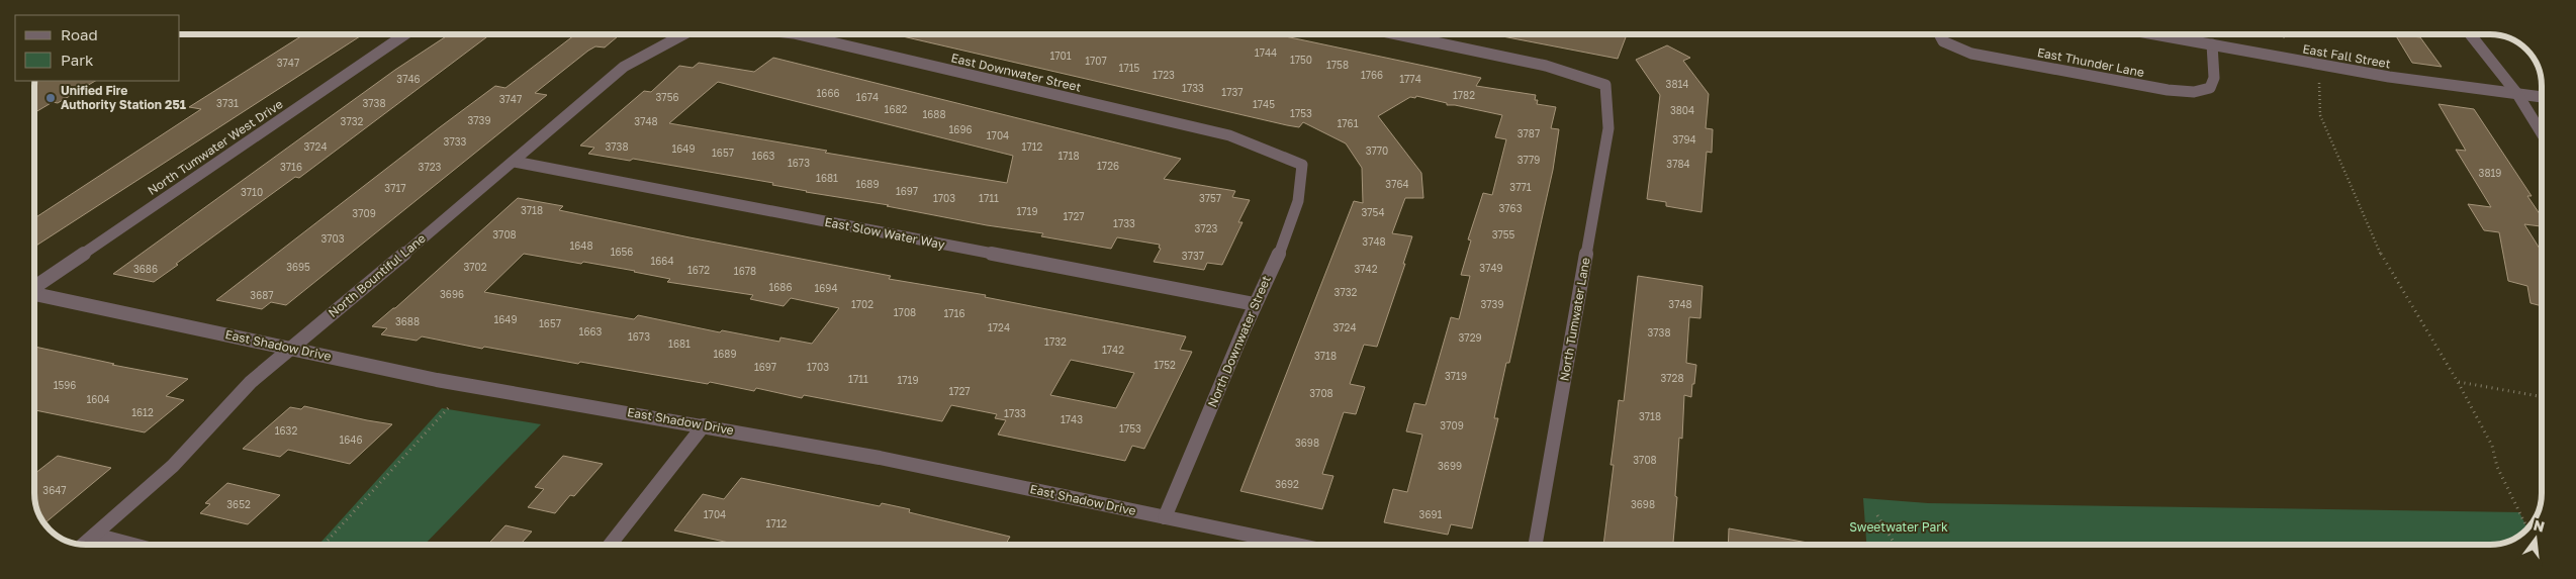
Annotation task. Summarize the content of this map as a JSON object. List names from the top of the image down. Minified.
{"streets":{"street":["East Fall Street","East Thunder Lane","East Downwater Street","North Tumwater West Drive","East Slow Water Way","North Bountiful Lane","North Tumwater Lane","North Downwater Street","East Shadow Drive"]},"crossings":[["East Fall Street","East Thunder Lane"],["East Downwater Street","North Downwater Street"],["East Slow Water Way","North Bountiful Lane"],["East Slow Water Way","North Downwater Street"],["North Bountiful Lane","East Shadow Drive"],["North Downwater Street","East Shadow Drive"]],"parks":["Sweetwater Park"],"places":["Unified Fire Authority Station 251"],"house_numbers":["1744","1701","1750","1707","3747","1758","1715","1723","1766","3746","1774","3814","1733","1737","1666","1782","3756","1674","3747","3731","3738","1745","1682","3804","1753","1688","3739","3732","3748","1761","1696","3787","1704","3794","3733","3724","3738","1712","1649","3770","1657","1663","1718","3779","1673","3784","1726","3716","3723","3819","1681","1689","3764","3771","3717","1697","3710","1703","1711","3757","3763","3718","1719","3754","3709","1727","1733","3723","3708","3755","3703","3748","1648","1656","3737","1664","3695","3702","3749","3686","3742","1672","1678","1686","1694","3732","3696","3687","1702","3739","3748","1708","1716","1649","3688","1657","1724","3724","1663","3738","1673","3729","1732","1681","1742","1689","3718","1752","1697","1703","3719","3728","1711","1719","1596","1727","3708","1604","1612","1733","3718","1743","3709","1753","1632","1646","3698","3708","3699","3692","3647","3652","3698","1704","3691","1712"],"legend":["Road","Park"],"north":"top"}
